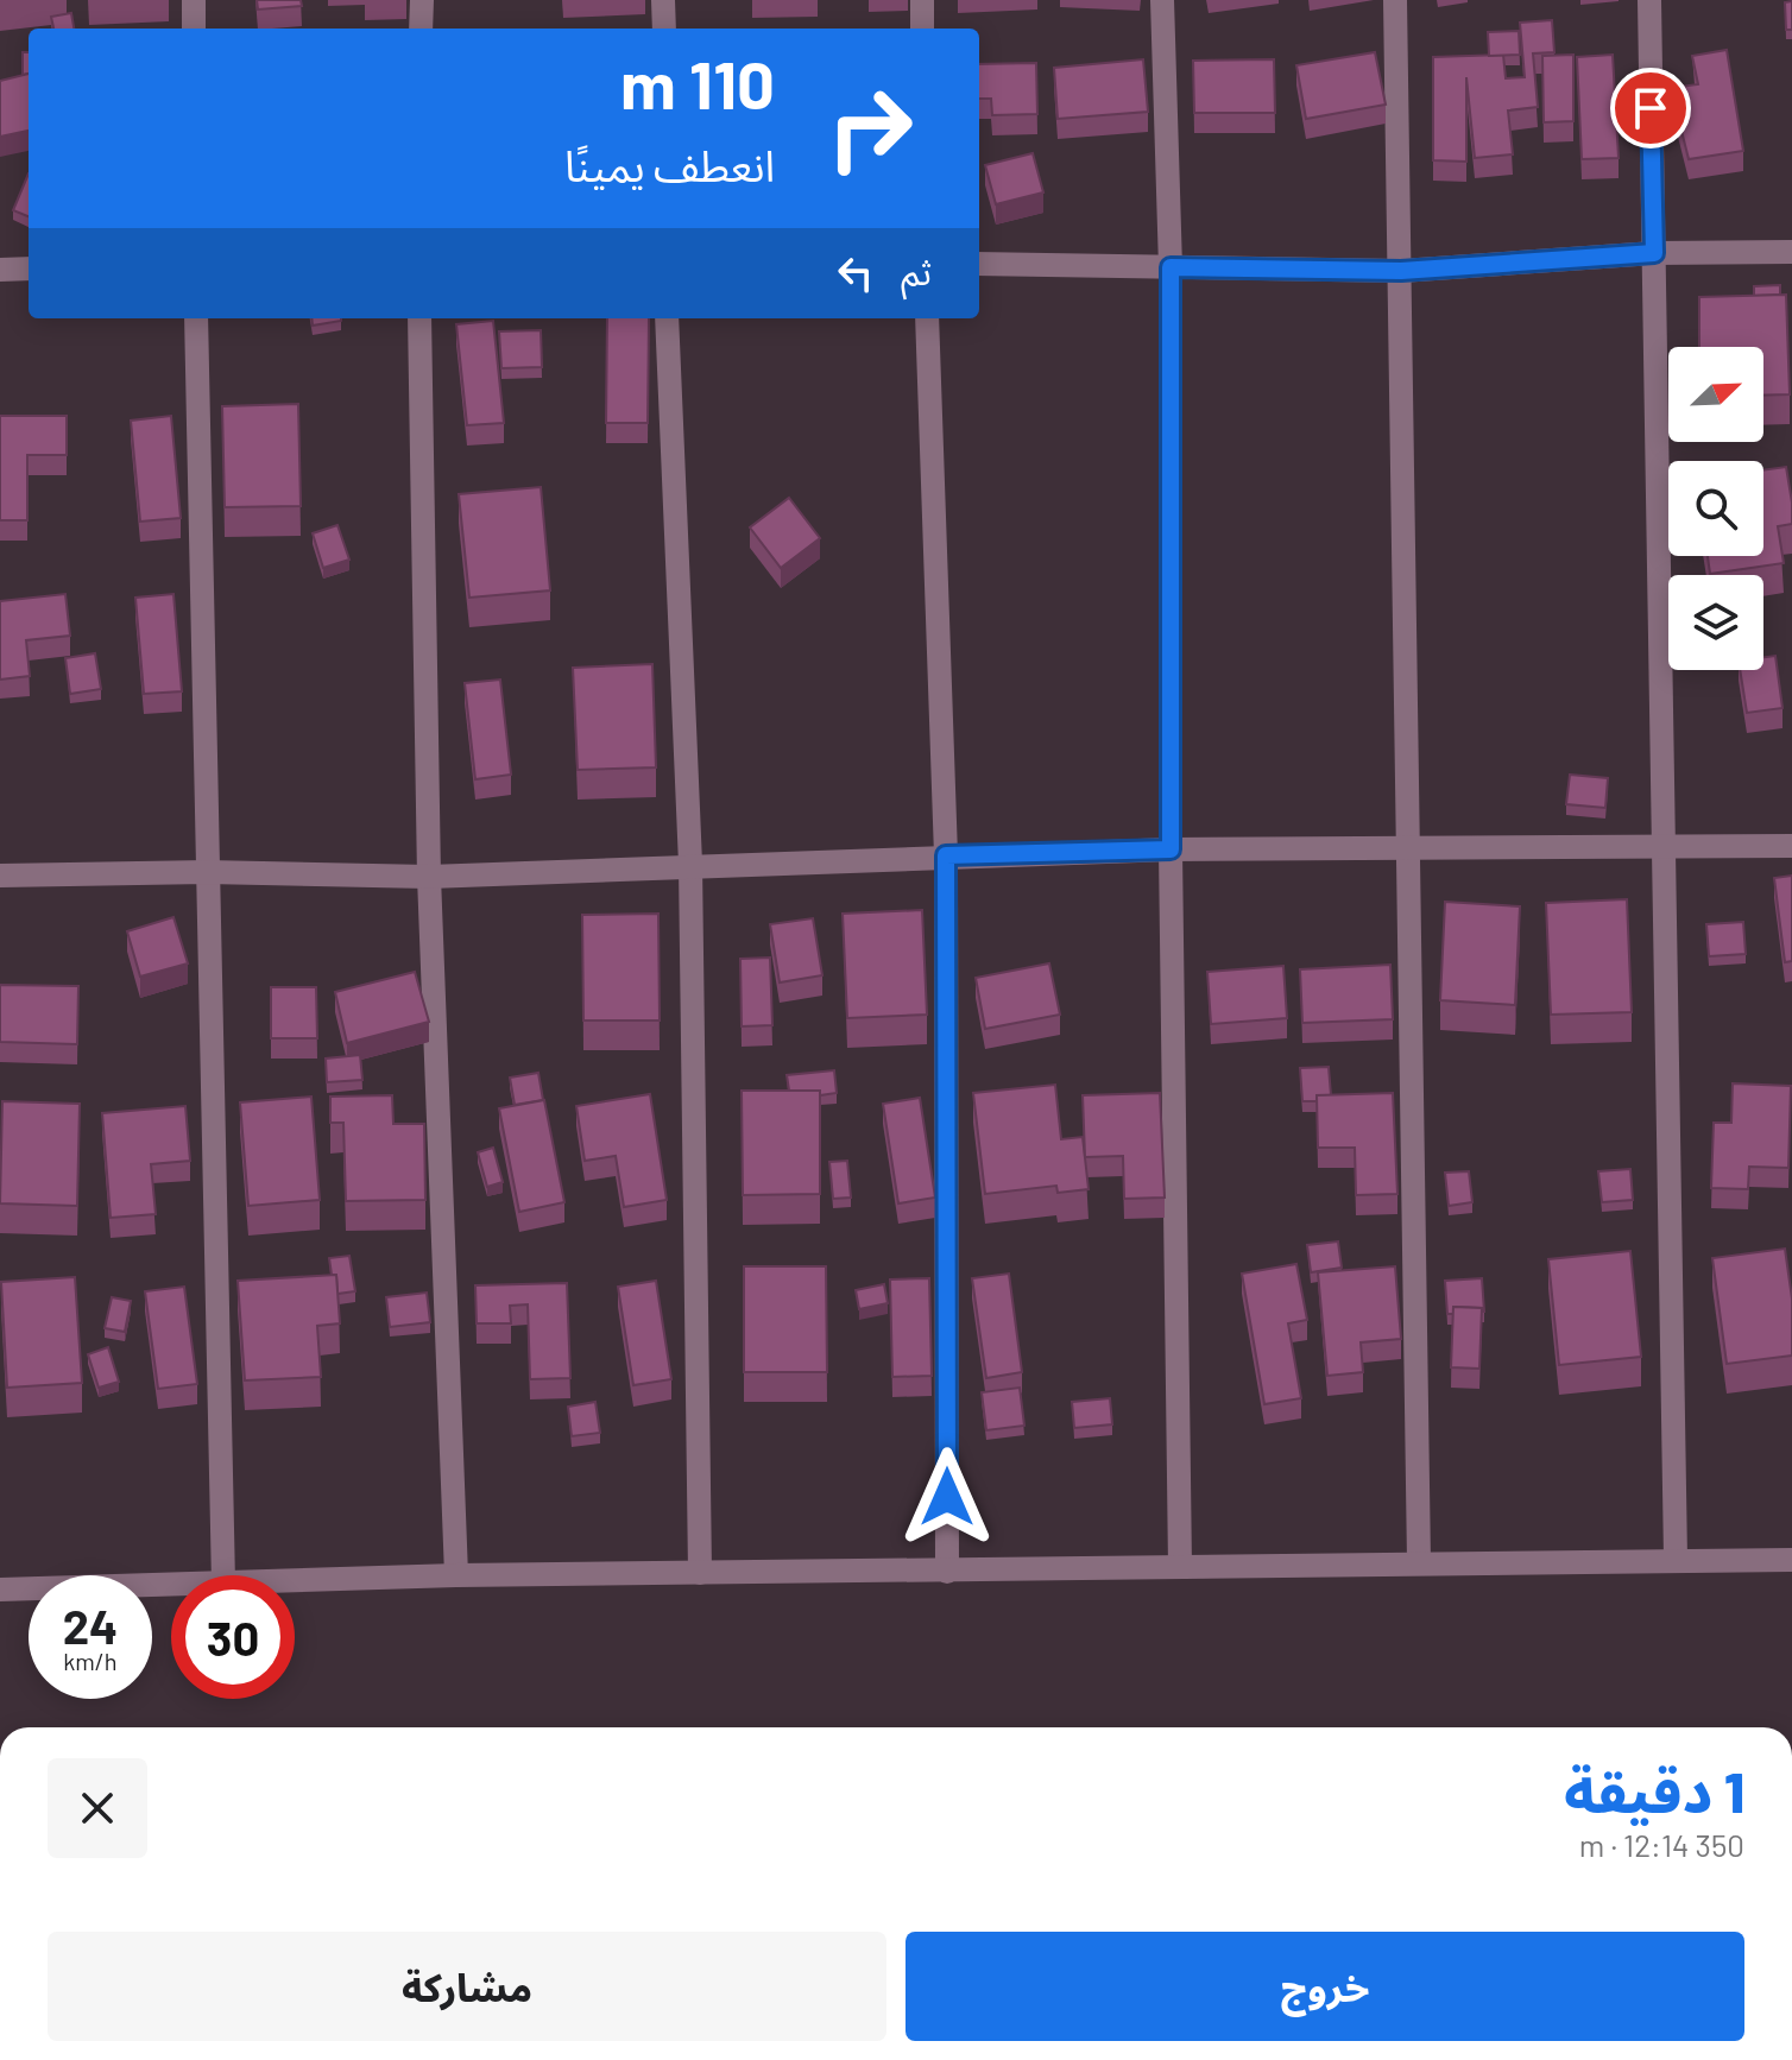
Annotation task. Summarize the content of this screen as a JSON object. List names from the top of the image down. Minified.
{"north":"top right","page":{"turn":["110 m","انعطف يمينًا"],"then":"ثم","speed":"24 km/h","limit":"30","heading":["1 دقيقة","350 m · 12:14"],"buttons":["خروج","مشاركة"]}}
